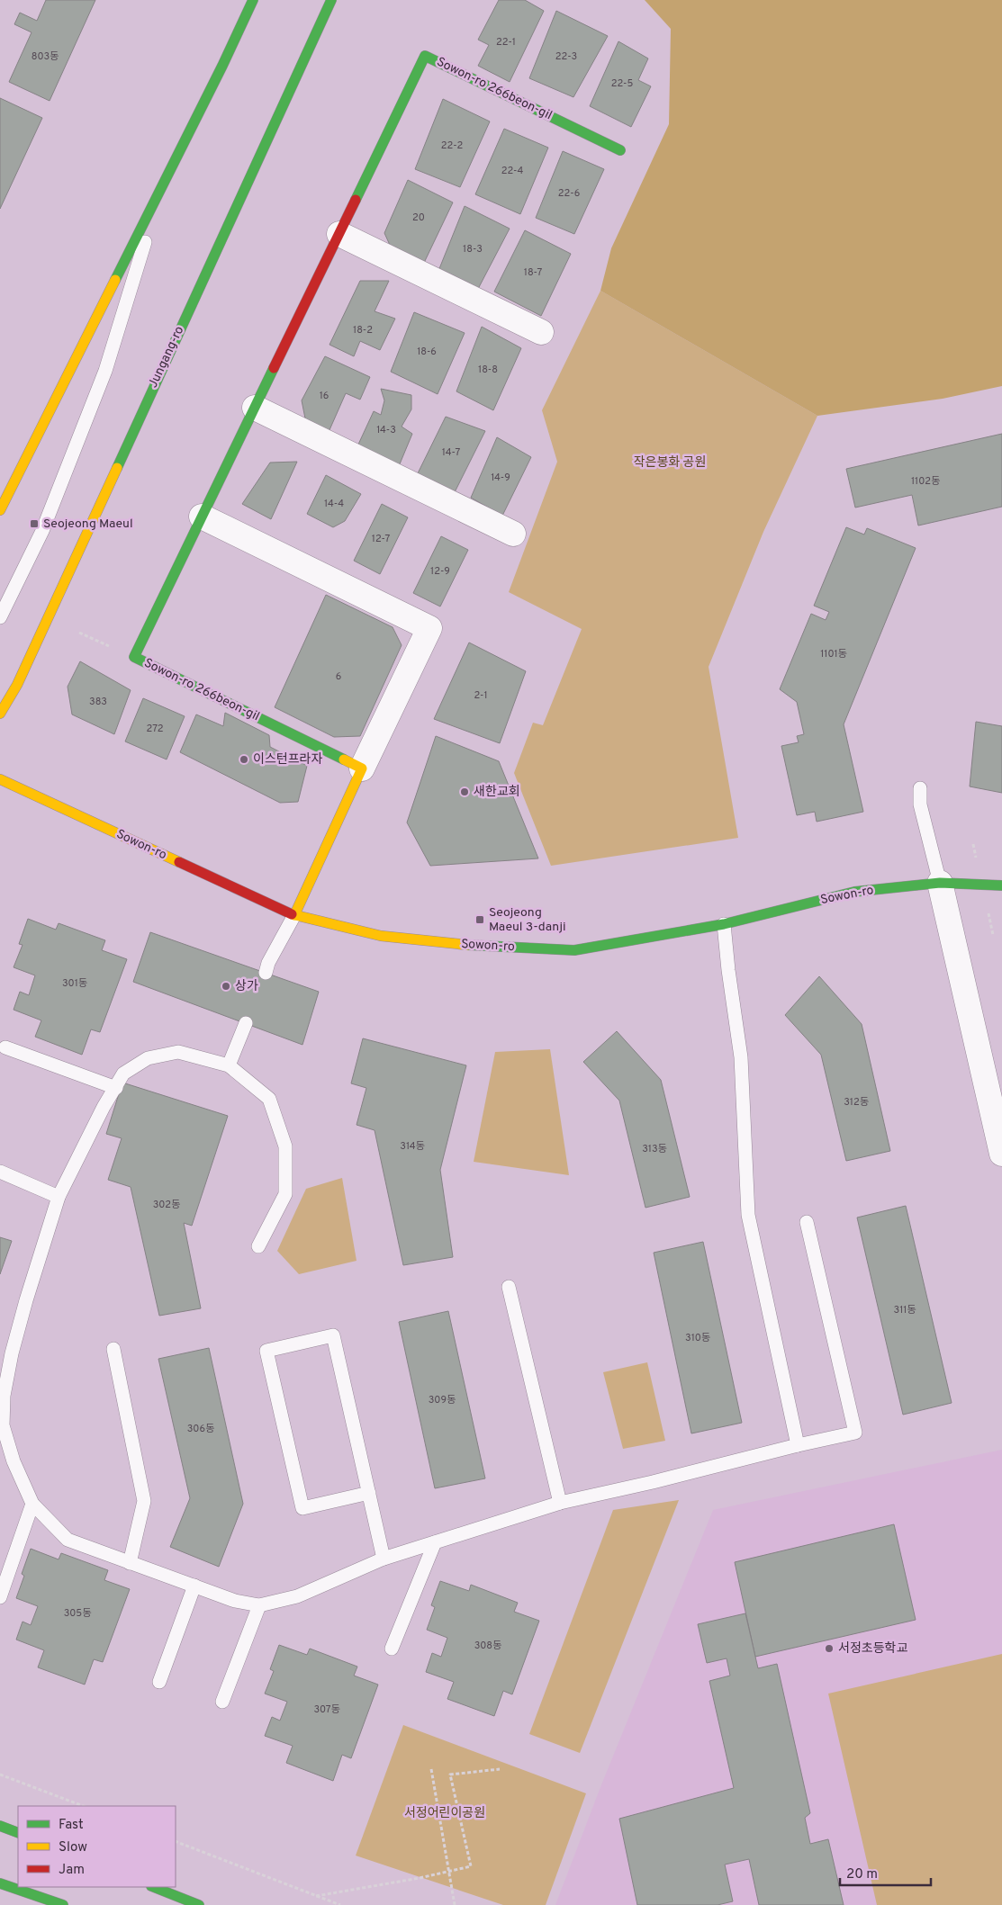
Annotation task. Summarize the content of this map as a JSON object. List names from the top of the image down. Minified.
{"streets":{"main road":["Sowon-ro 266beon-gil","Jungang-ro","Sowon-ro"]},"parks":["작은봉화 공원","서정어린이공원"],"places":{"transit":["Seojeong Maeul","Seojeong Maeul 3-danji"],"other":["이스턴프라자","새한교회","상가","서정초등학교"]},"house_numbers":["22-1","803동","22-3","22-5","22-2","22-4","22-6","20","18-3","18-7","18-2","18-6","18-8","16","14-3","14-7","14-9","1102동","14-4","12-7","12-9","1101동","6","2-1","383","272","301동","312동","314동","313동","302동","311동","310동","309동","306동","305동","308동","307동"],"legend":["Fast","Slow","Jam"],"scale_bar":"20 m"}
